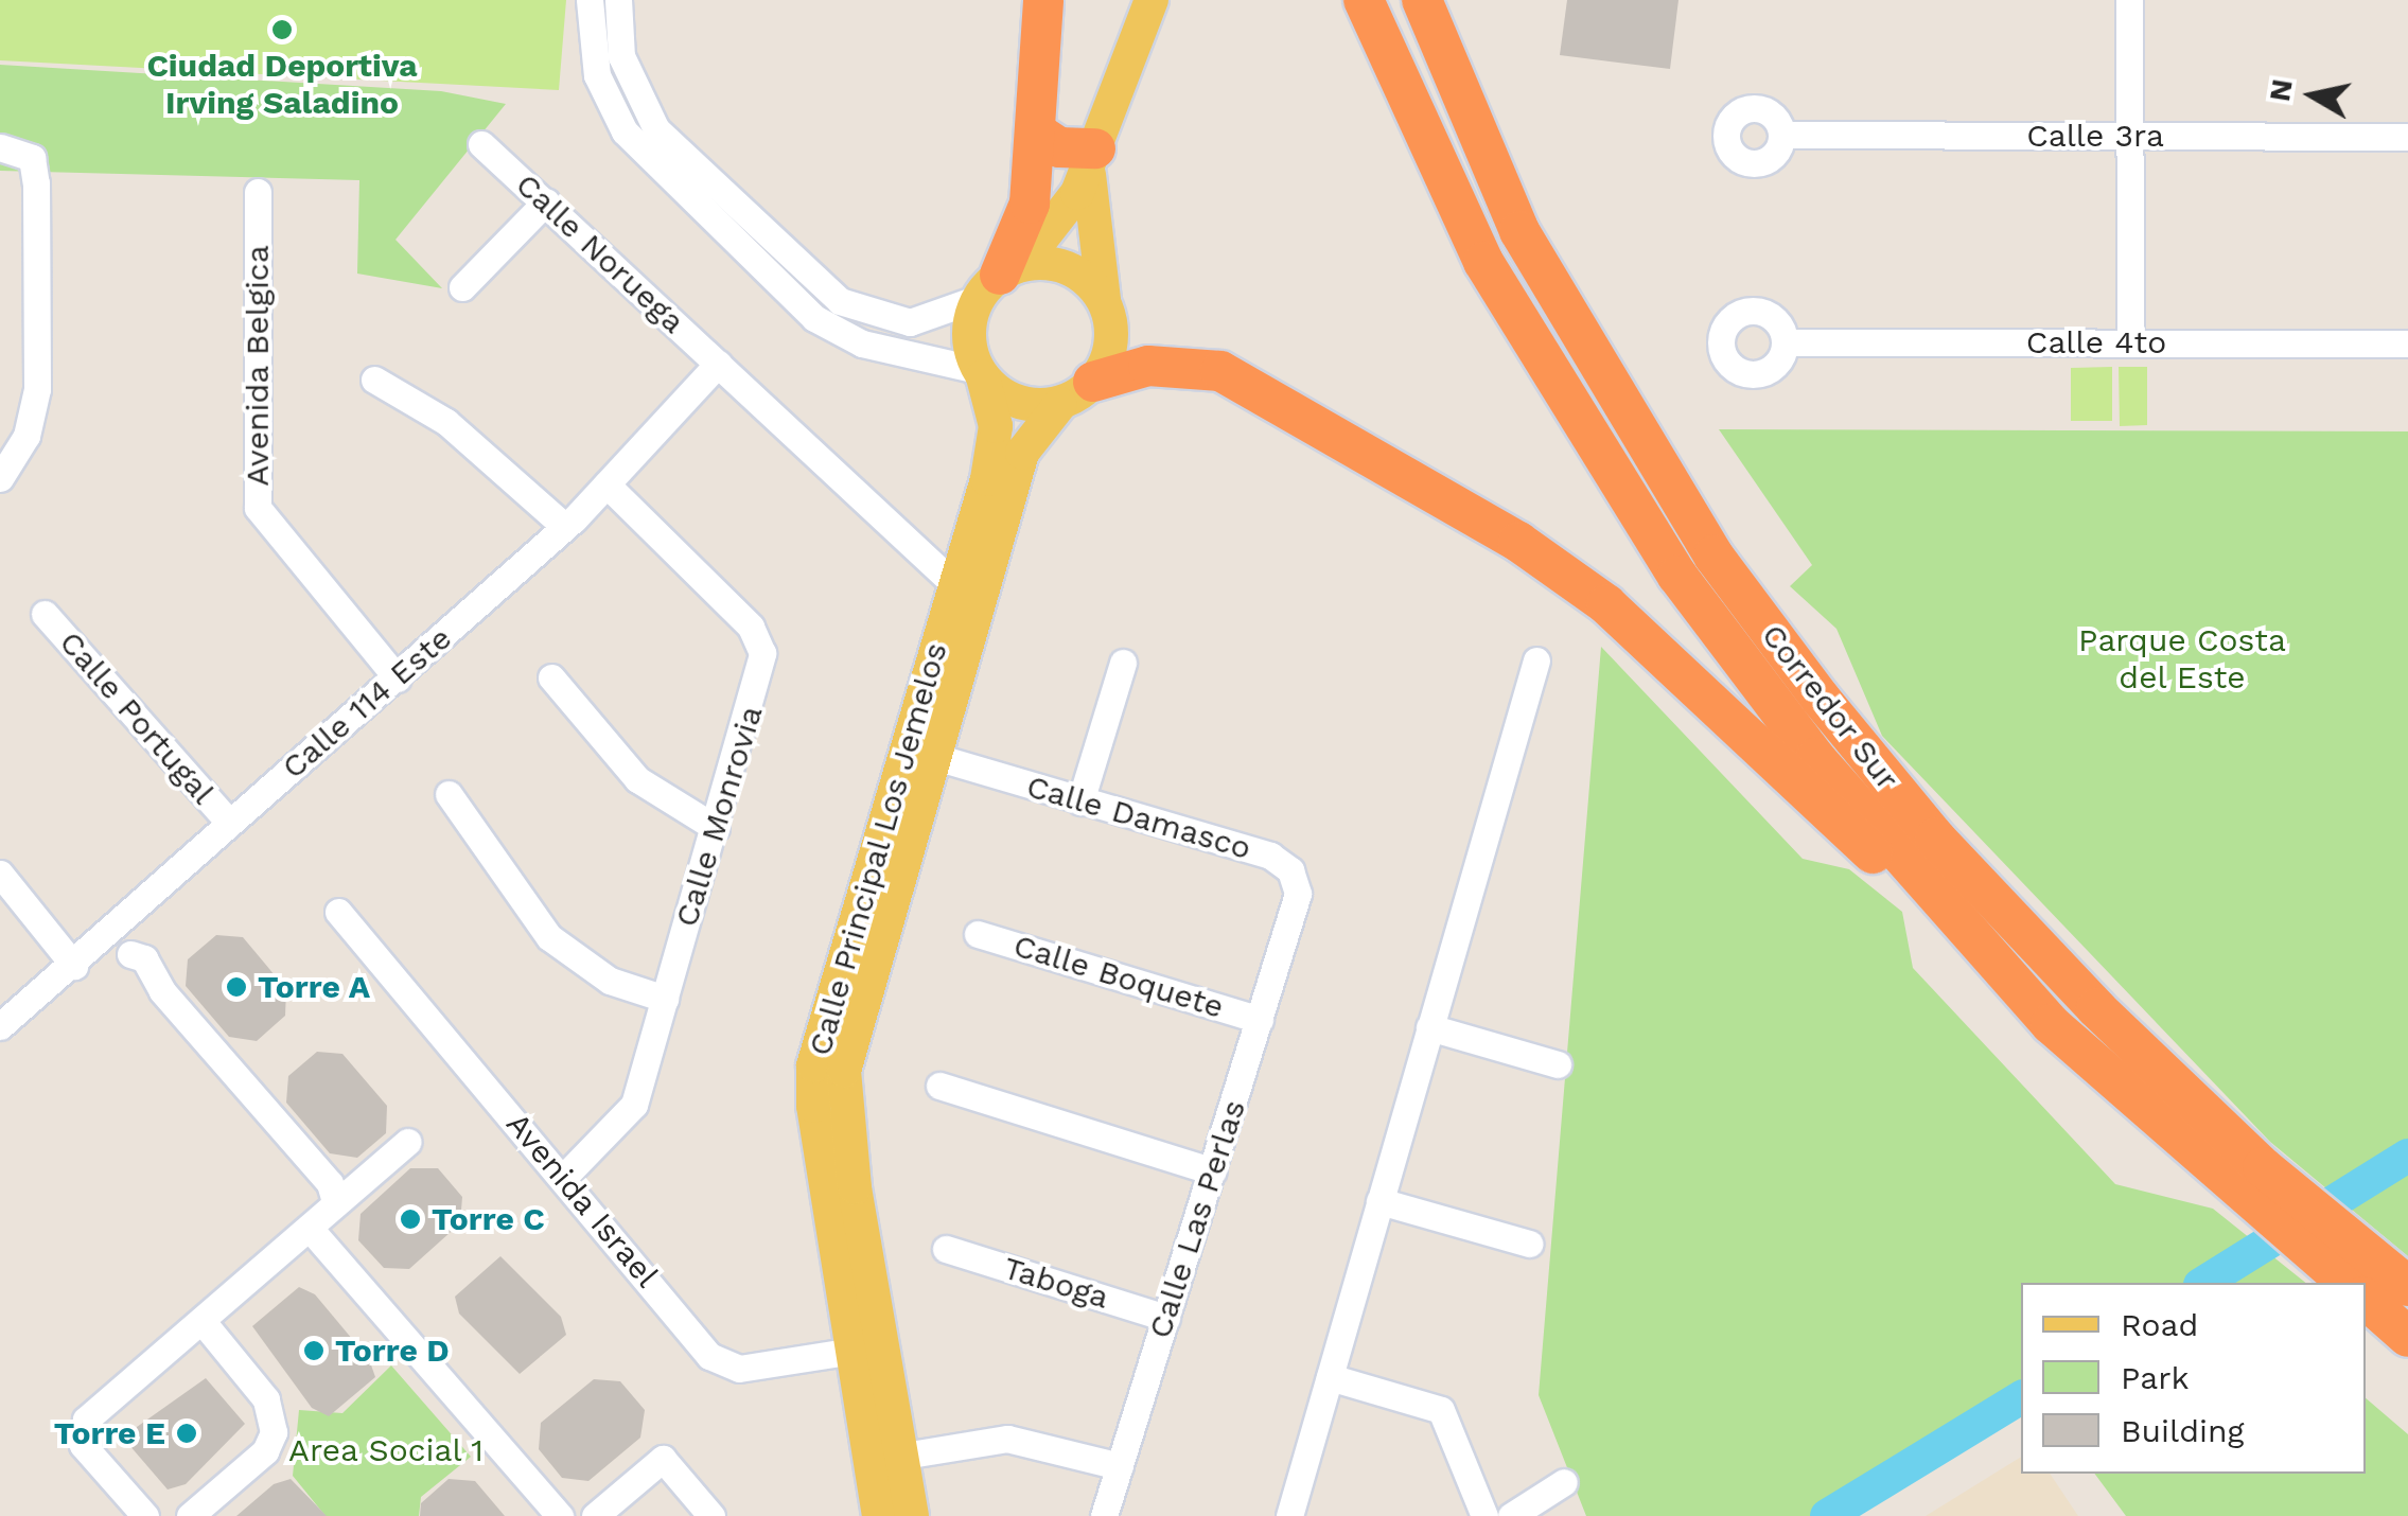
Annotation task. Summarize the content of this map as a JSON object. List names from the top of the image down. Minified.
{"streets":{"highway":["Corredor Sur"],"main road":["Calle Principal Los Jemelos"],"street":["Calle 3ra","Calle Noruega","Calle 4to","Avenida Belgica","Calle 114 Este","Calle Portugal","Calle Monrovia","Calle Damasco","Calle Boquete","Avenida Israel","Calle Las Perlas","Taboga"]},"crossings":[["Calle Noruega","Calle 114 Este"],["Calle Noruega","Calle Principal Los Jemelos"],["Avenida Belgica","Calle 114 Este"],["Calle 114 Este","Calle Portugal"],["Calle 114 Este","Calle Monrovia"],["Calle Monrovia","Avenida Israel"],["Calle Damasco","Calle Principal Los Jemelos"],["Calle Damasco","Calle Las Perlas"],["Calle Principal Los Jemelos","Avenida Israel"],["Calle Boquete","Calle Las Perlas"],["Calle Las Perlas","Taboga"]],"parks":["Parque Costa del Este","Area Social 1"],"places":["Ciudad Deportiva Irving Saladino","Torre A","Torre C","Torre D","Torre E"],"legend":["Road","Park","Building"],"north":"left"}
